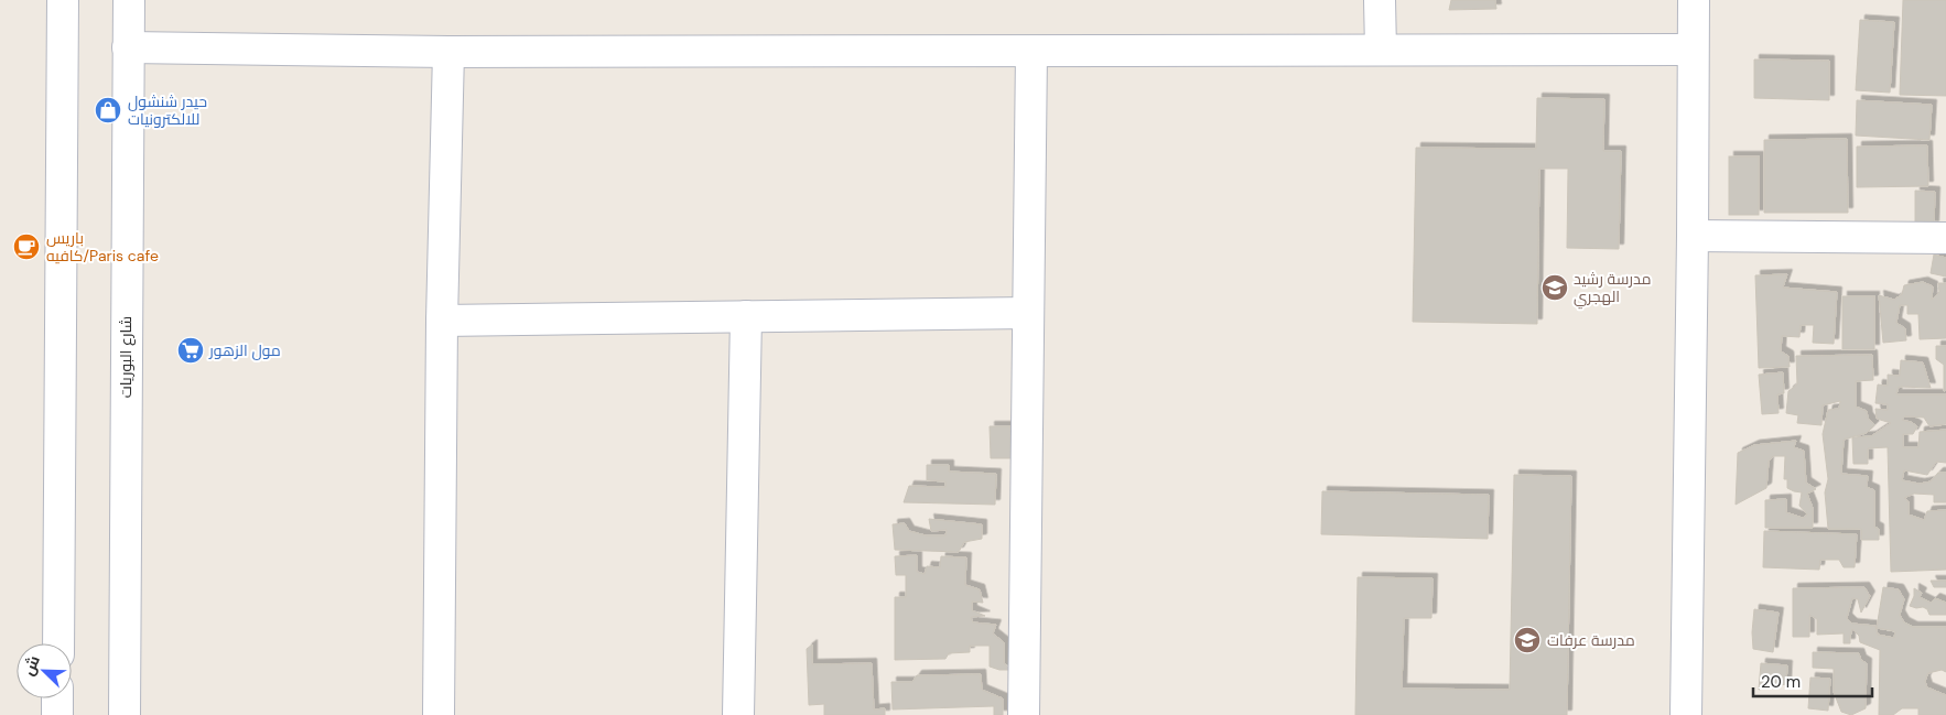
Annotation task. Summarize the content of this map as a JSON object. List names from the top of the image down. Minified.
{"streets":{"street":["شارع البوريات"]},"places":{"shop":["حيدر شنشول للالكترونيات"],"cafe":["باريس كافيه/Paris cafe"],"school or university":["مدرسة رشيد الهجري","مدرسة عرفات"],"supermarket":["مول الزهور"]},"scale_bar":"20 m","north":"top left"}
